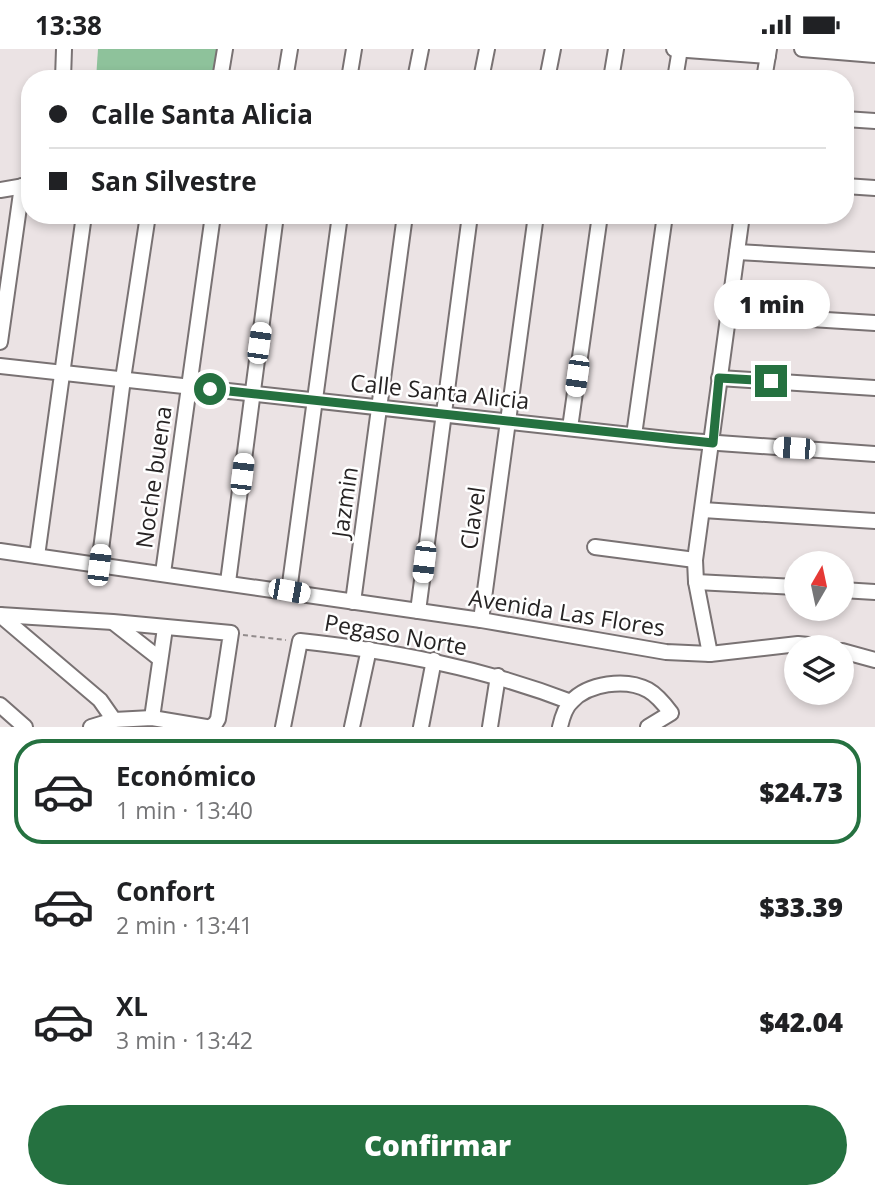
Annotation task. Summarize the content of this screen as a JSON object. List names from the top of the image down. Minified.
{"streets":{"street":["Calle Santa Alicia","Noche buena","Jazmin","Clavel","Avenida Las Flores","Pegaso Norte"]},"crossings":[["Calle Santa Alicia","Noche buena"],["Calle Santa Alicia","Jazmin"],["Calle Santa Alicia","Clavel"],["Noche buena","Avenida Las Flores"],["Jazmin","Avenida Las Flores"],["Clavel","Avenida Las Flores"]],"north":"top","page":{"status":"13:38","banner":["Calle Santa Alicia","San Silvestre"],"bubble":"1 min","list":[{"name":"Económico","note":"1 min · 13:40","value":"$24.73"},{"name":"Confort","note":"2 min · 13:41","value":"$33.39"},{"name":"XL","note":"3 min · 13:42","value":"$42.04"}],"buttons":"Confirmar"}}
